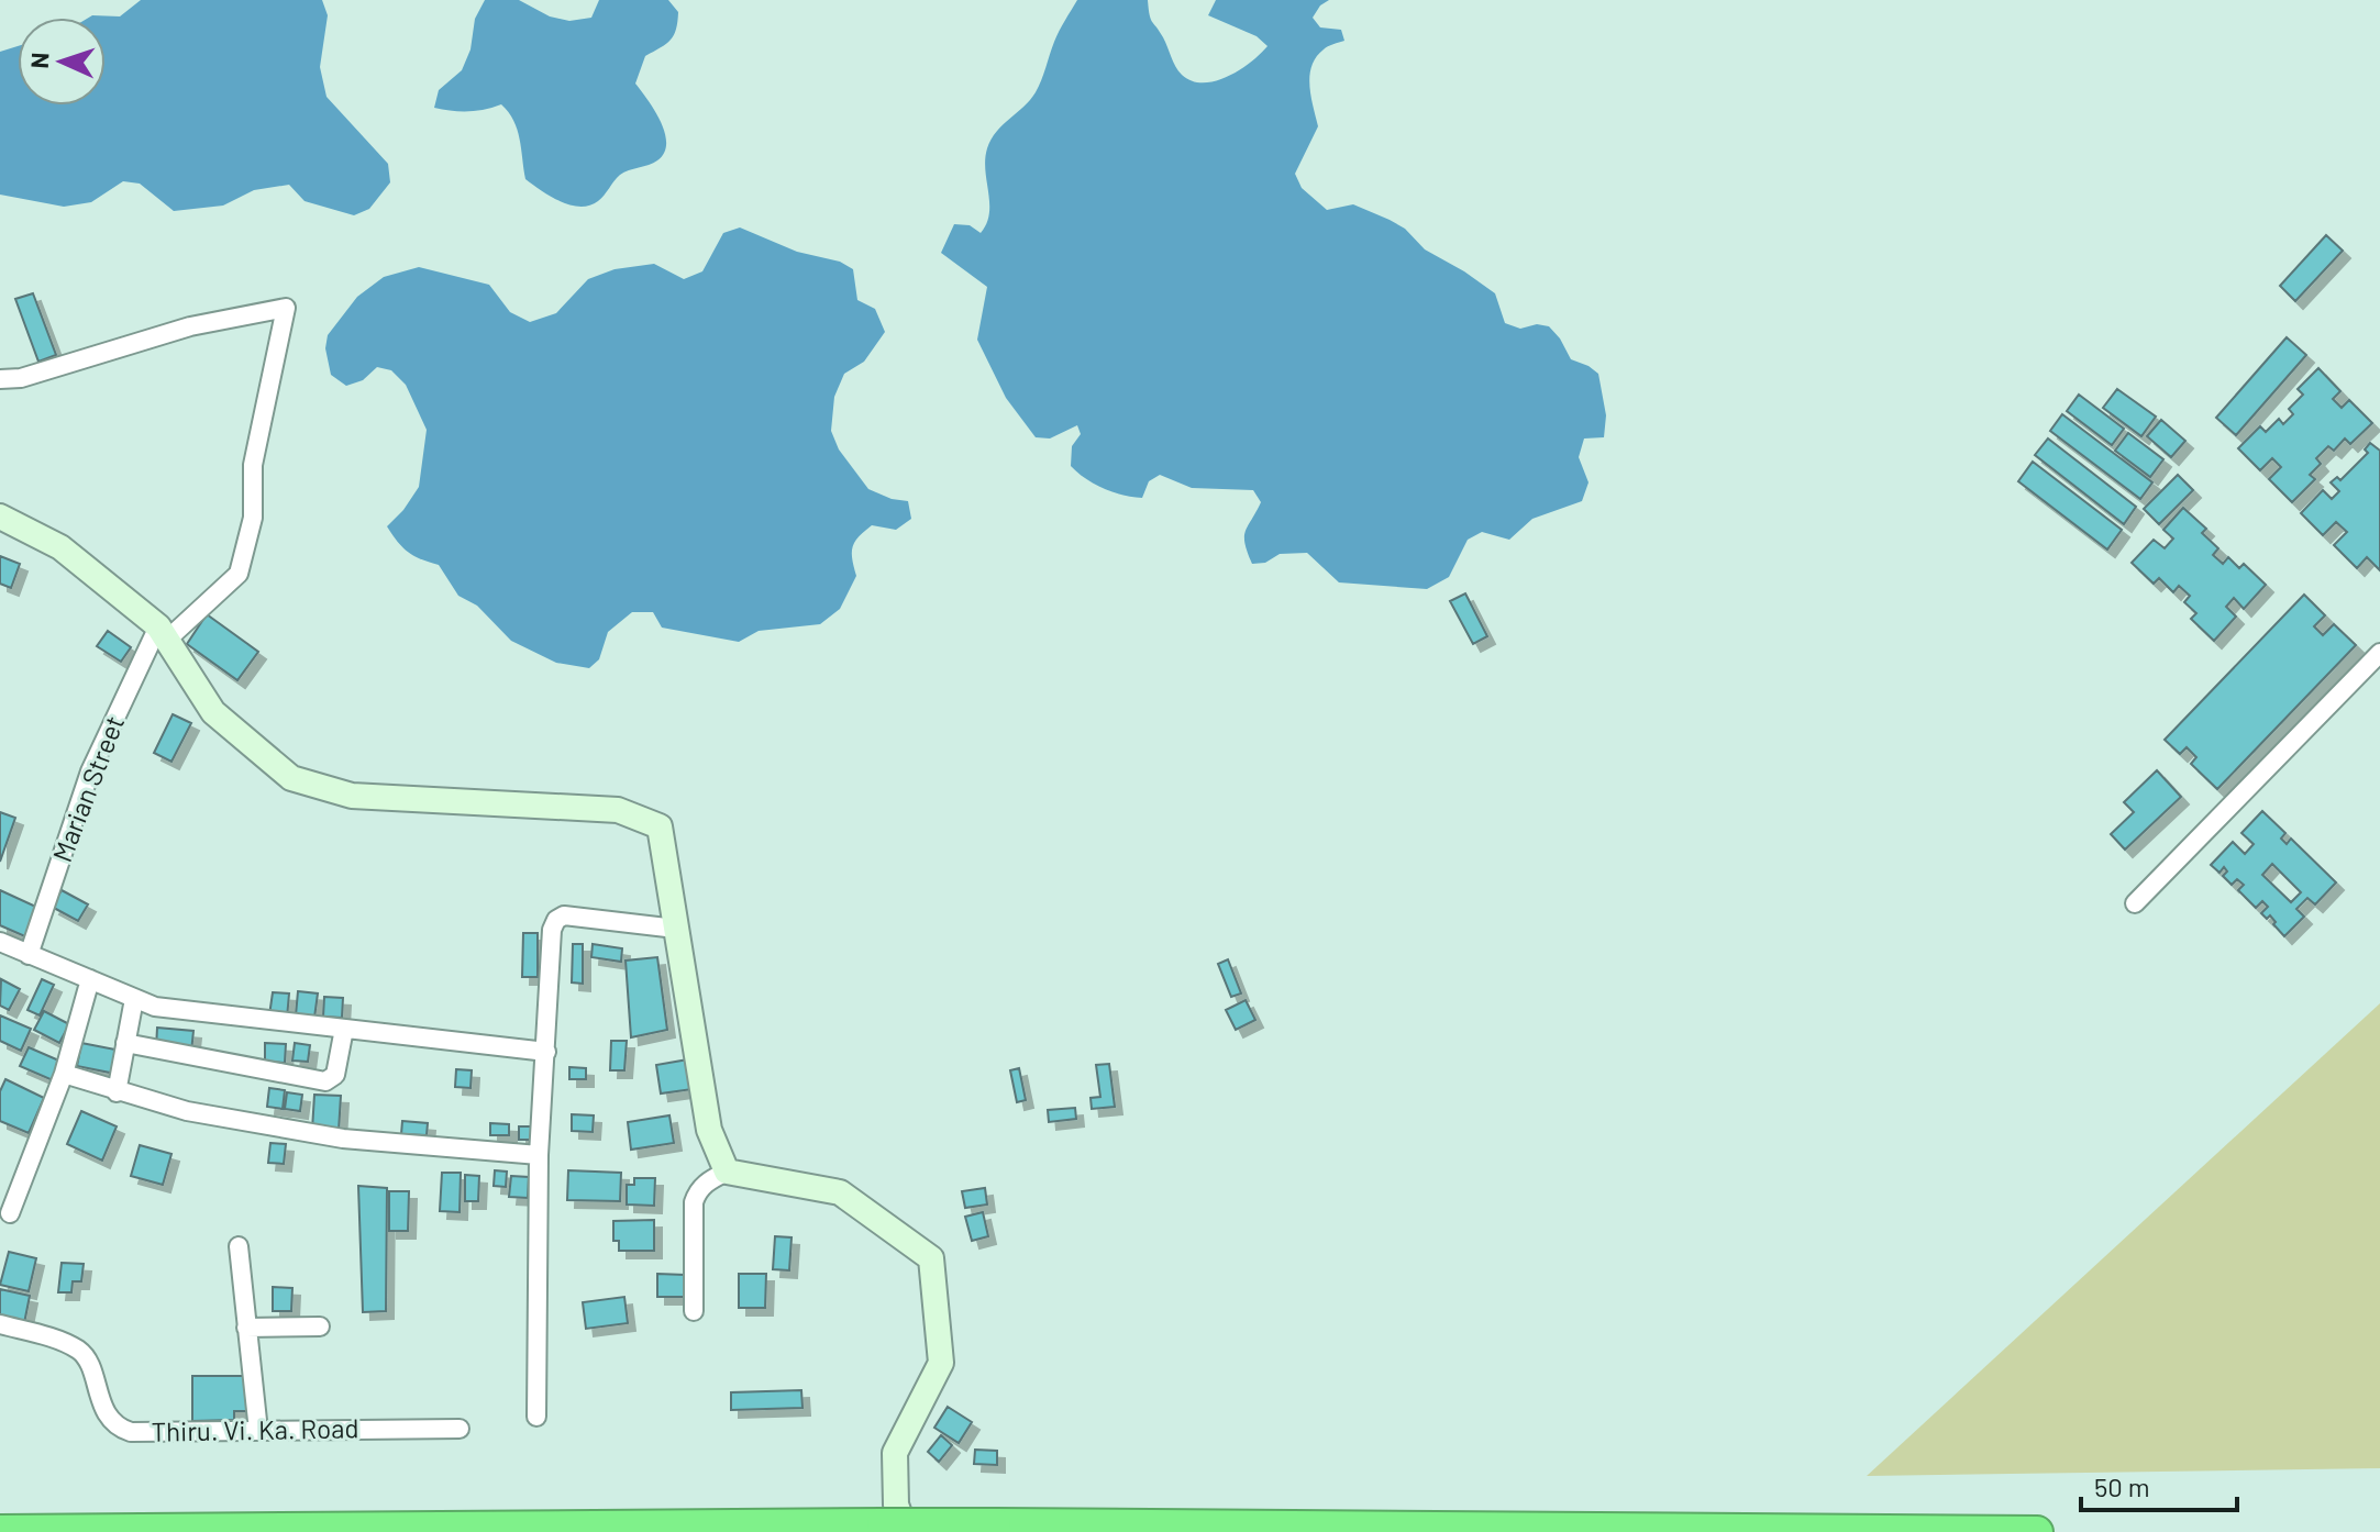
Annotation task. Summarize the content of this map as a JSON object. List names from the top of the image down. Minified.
{"streets":{"street":["Marian Street","Thiru. Vi. Ka. Road"]},"scale_bar":"50 m","north":"left"}
